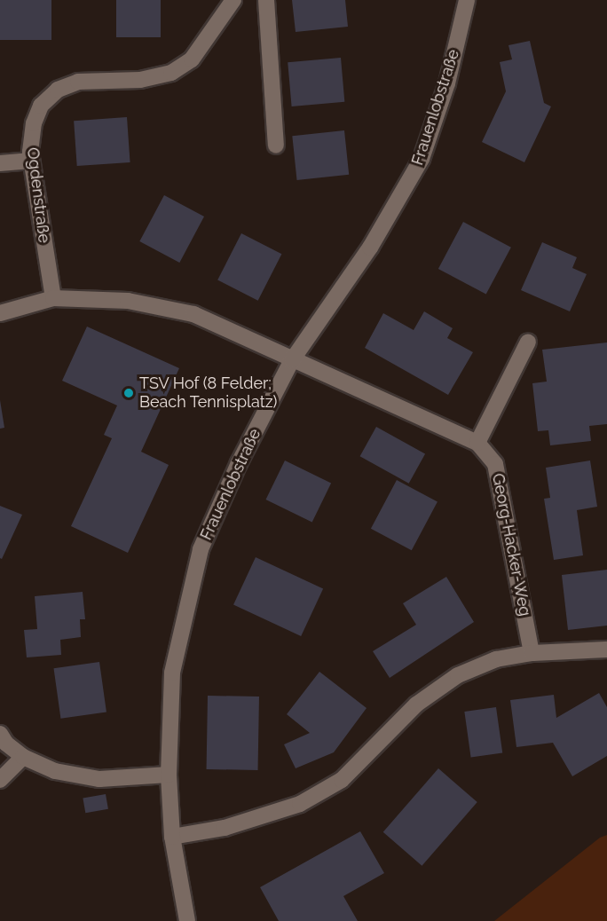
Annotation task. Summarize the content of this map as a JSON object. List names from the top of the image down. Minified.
{"streets":{"street":["Frauenlobstraße","Ogdenstraße","Georg-Hacker-Weg"]},"crossings":[["Frauenlobstraße","Georg-Hacker-Weg"]],"places":["TSV Hof (8 Felder; Beach Tennisplatz)"]}
